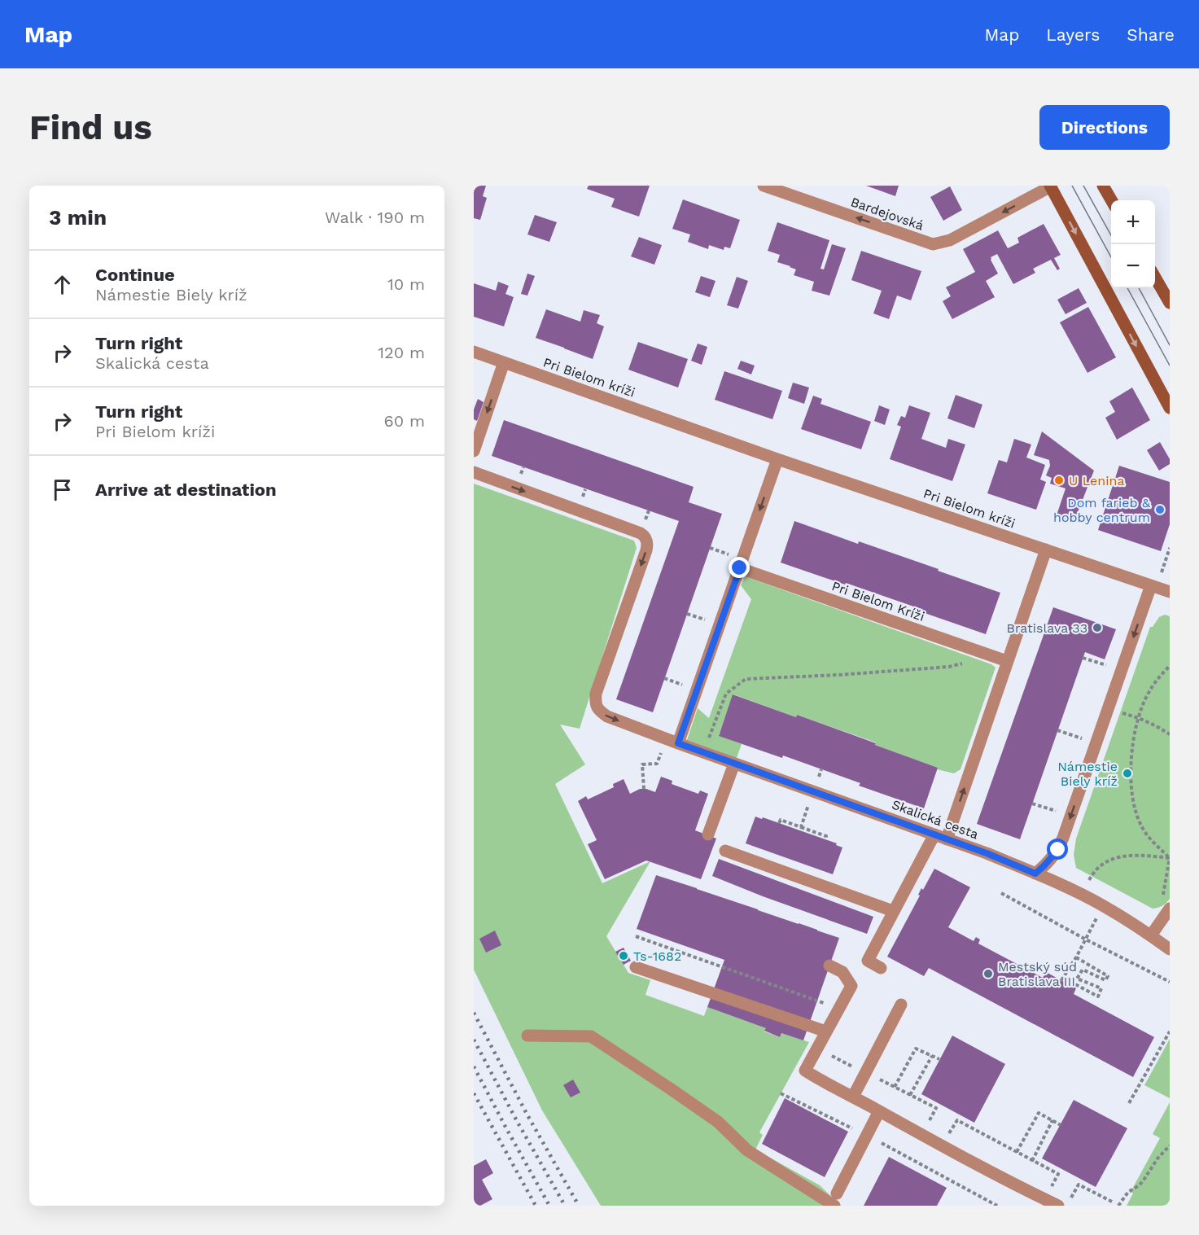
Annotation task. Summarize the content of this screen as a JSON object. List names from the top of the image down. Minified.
{"streets":{"street":["Bardejovská","Pri Bielom kríži","Pri Bielom Kríži","Skalická cesta"]},"one_way":["Bardejovská"],"places":["U Lenina","Dom farieb & hobby centrum","Bratislava 33","Námestie Biely kríž","Ts-1682","Mestský súd Bratislava III"],"page":{"header":"Map","nav":["Map","Layers","Share"],"buttons":"Directions","title":"Find us","heading":["3 min","Walk · 190 m"],"map_buttons":["+","−"],"list":[["Continue","Námestie Biely kríž","10 m"],["Turn right","Skalická cesta","120 m"],["Turn right","Pri Bielom kríži","60 m"],"Arrive at destination"]}}
